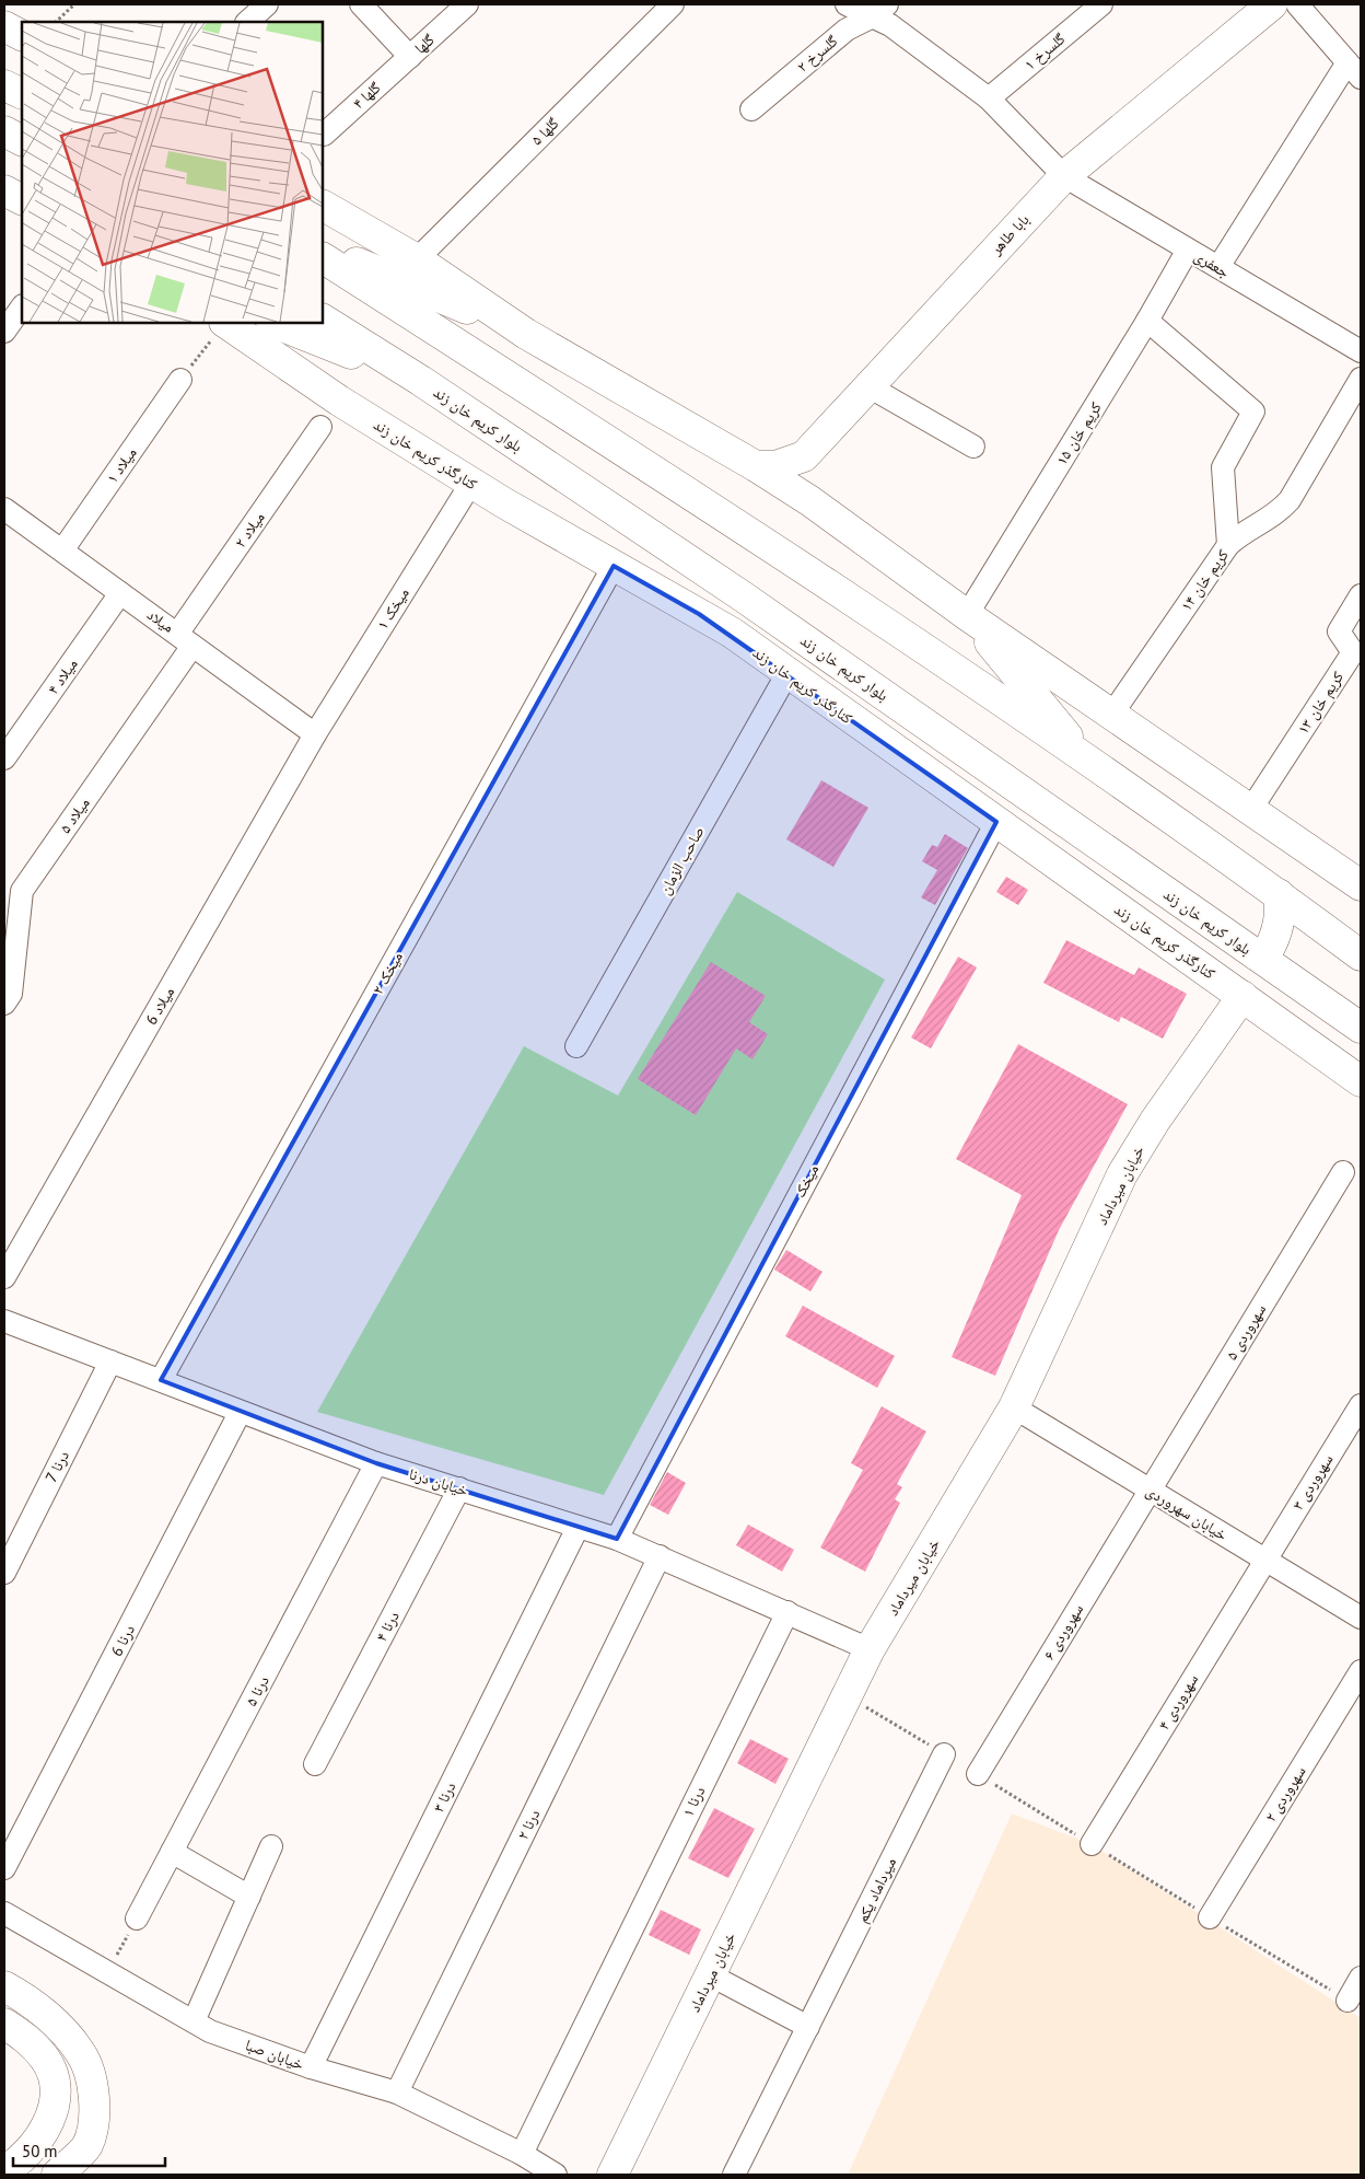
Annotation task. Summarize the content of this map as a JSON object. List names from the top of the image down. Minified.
{"streets":{"main road":["بابا طاهر","بلوار کریم خان زند","کنارگذر کریم خان زند","خیابان میرداماد"],"street":["گلها","گلسرخ ۱","گلسرخ ۲","گلها ۴","گلها ۵","جعفری","کریم خان ۱۵","میلاد ۱","میلاد ۲","کریم خان ۱۴","میخک ۱","میلاد","میلاد ۴","کریم خان ۱۳","میلاد ۵","صاحب الزمان","میخک ۲","میلاد 6","میخک","سهروردی ۵","درنا 7","خیابان درنا","سهروردی ۳","خیابان سهروردی","درنا ۴","سهروردی ۶","درنا 6","درنا ۵","سهروردی ۴","سهروردی ۲","درنا ۳","درنا ۱","درنا ۲","میرداماد یکم","خیابان صبا"]},"crossings":[["گلها","گلها ۴"],["گلسرخ ۱","جعفری"],["گلسرخ ۲","جعفری"],["بابا طاهر","جعفری"],["جعفری","کریم خان ۱۵"],["کنارگذر کریم خان زند","میخک ۱"],["کنارگذر کریم خان زند","صاحب الزمان"],["کنارگذر کریم خان زند","میخک ۲"],["کنارگذر کریم خان زند","میخک"],["کنارگذر کریم خان زند","خیابان میرداماد"],["میلاد ۱","میلاد"],["میلاد ۲","میلاد"],["میلاد ۲","میلاد ۵"],["میخک ۱","میلاد"],["میخک ۱","میلاد 6"],["میلاد","میلاد ۴"],["میلاد","میلاد ۵"],["میلاد","میلاد 6"],["میخک ۲","خیابان درنا"],["میخک","خیابان درنا"],["خیابان میرداماد","خیابان درنا"],["خیابان میرداماد","خیابان سهروردی"],["سهروردی ۵","خیابان سهروردی"],["سهروردی ۵","سهروردی ۶"],["درنا 7","خیابان درنا"],["خیابان درنا","درنا ۴"],["خیابان درنا","درنا 6"],["خیابان درنا","درنا ۵"],["خیابان درنا","درنا ۳"],["خیابان درنا","درنا ۱"],["خیابان درنا","درنا ۲"],["سهروردی ۳","خیابان سهروردی"],["سهروردی ۳","سهروردی ۴"],["خیابان سهروردی","سهروردی ۶"],["خیابان سهروردی","سهروردی ۴"],["درنا ۳","خیابان صبا"],["درنا ۱","خیابان صبا"],["درنا ۲","خیابان صبا"]],"scale_bar":"50 m"}
